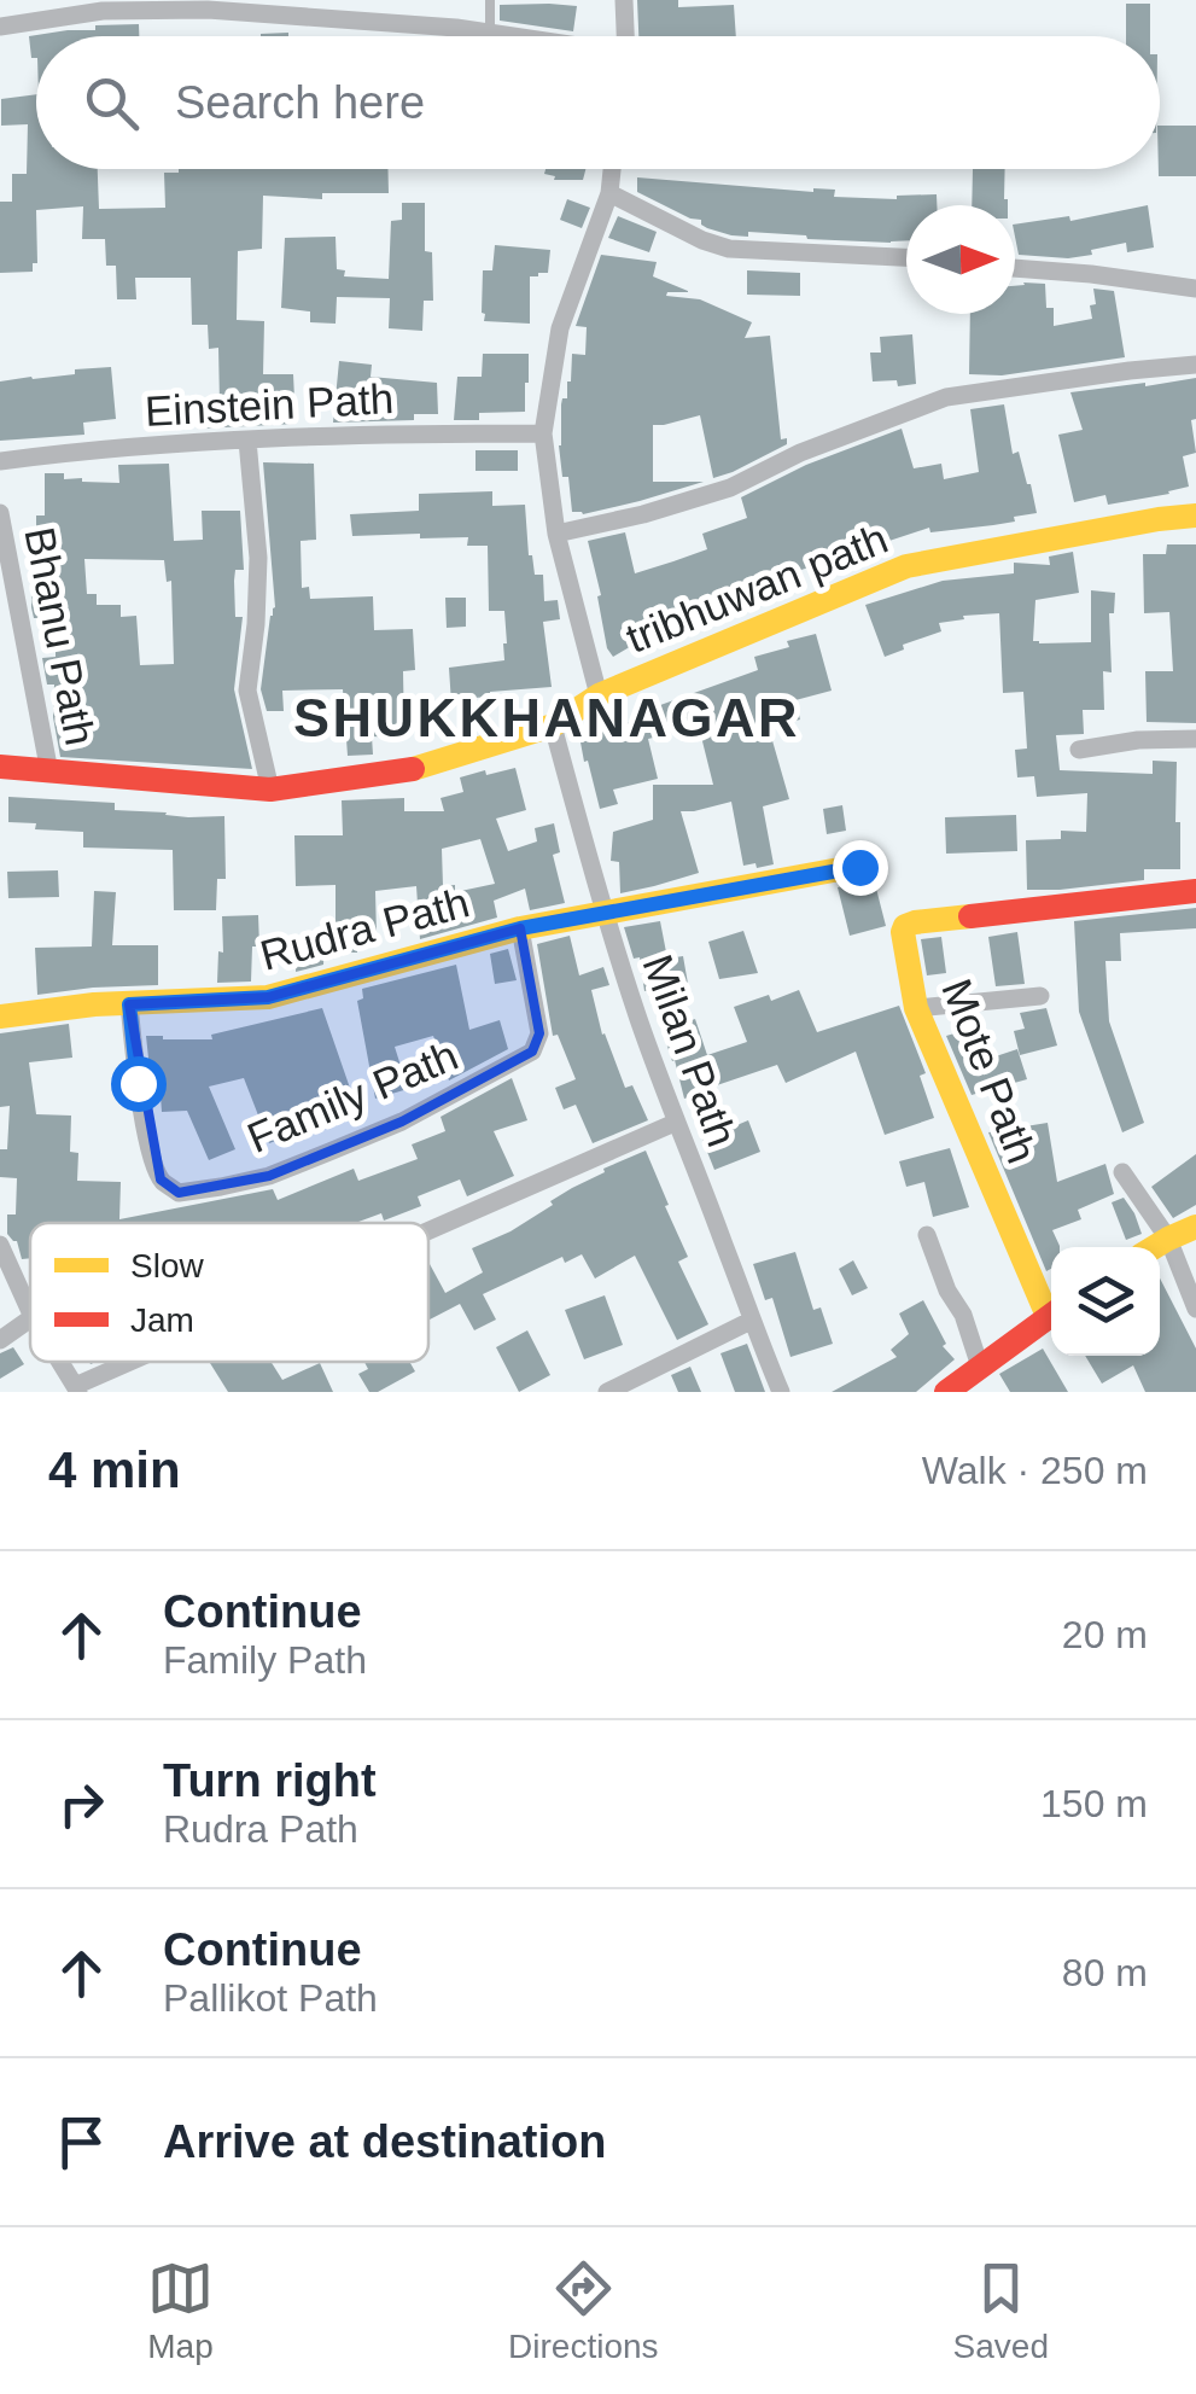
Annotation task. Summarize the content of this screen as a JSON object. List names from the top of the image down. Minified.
{"streets":{"street":["Einstein Path","tribhuwan path","Bhanu Path","Rudra Path","Milan Path","Mote Path","Family Path"]},"crossings":[["tribhuwan path","Bhanu Path"],["tribhuwan path","Milan Path"],["Rudra Path","Milan Path"],["Rudra Path","Family Path"]],"districts":["SHUKKHANAGAR"],"legend":["Slow","Jam"],"north":"right","page":{"search":"Search here","heading":["4 min","Walk · 250 m"],"list":[["Continue","Family Path","20 m"],["Turn right","Rudra Path","150 m"],["Continue","Pallikot Path","80 m"],"Arrive at destination"],"nav":["Map","Directions","Saved"]}}
